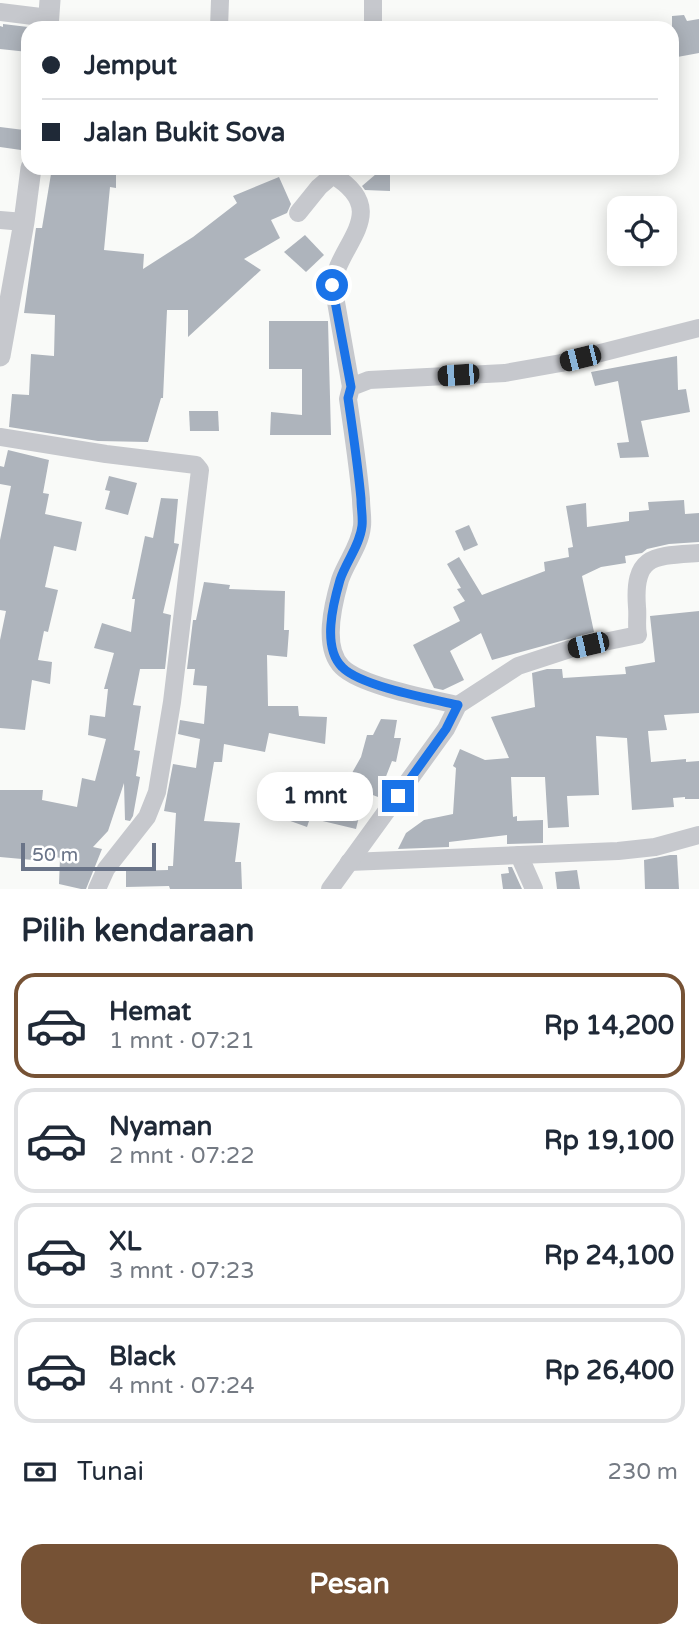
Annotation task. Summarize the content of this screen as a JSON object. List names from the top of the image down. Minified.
{"scale_bar":"50 m","page":{"banner":["Jemput","Jalan Bukit Sova"],"bubble":"1 mnt","scale":"50 m","heading":"Pilih kendaraan","list":[{"name":"Hemat","note":"1 mnt · 07:21","value":"Rp 14,200"},{"name":"Nyaman","note":"2 mnt · 07:22","value":"Rp 19,100"},{"name":"XL","note":"3 mnt · 07:23","value":"Rp 24,100"},{"name":"Black","note":"4 mnt · 07:24","value":"Rp 26,400"}],"pay":["Tunai","230 m"],"buttons":"Pesan"}}
